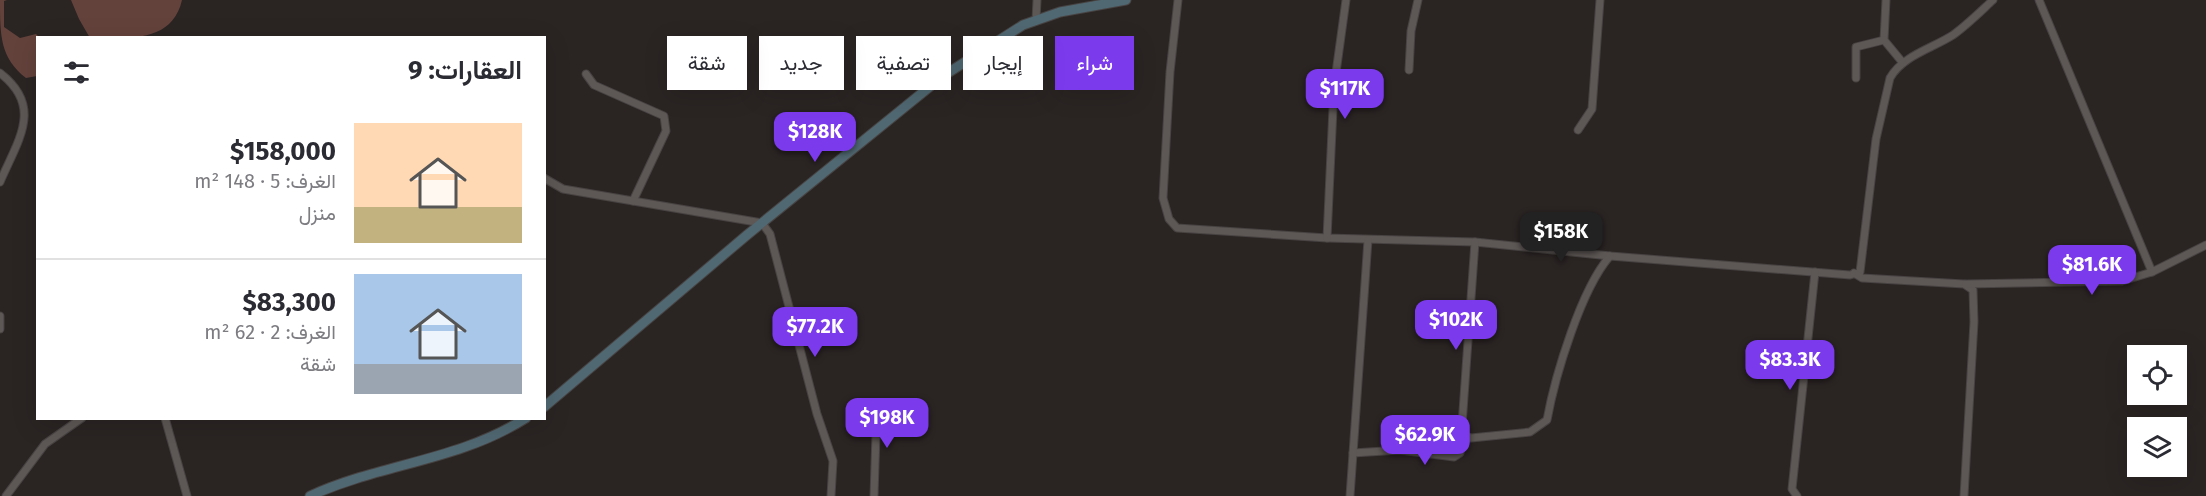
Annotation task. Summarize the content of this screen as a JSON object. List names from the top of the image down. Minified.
{"page":{"chip":["شراء","إيجار","تصفية","جديد","شقة"],"heading":"العقارات: 9","price":["$117K","$128K","$158K","$81.6K","$102K","$77.2K","$83.3K","$198K","$62.9K"],"list":[{"name":"$158,000","note":"الغرف: 5 · 148 m² · منزل"},{"name":"$83,300","note":"الغرف: 2 · 62 m² · شقة"}]}}
